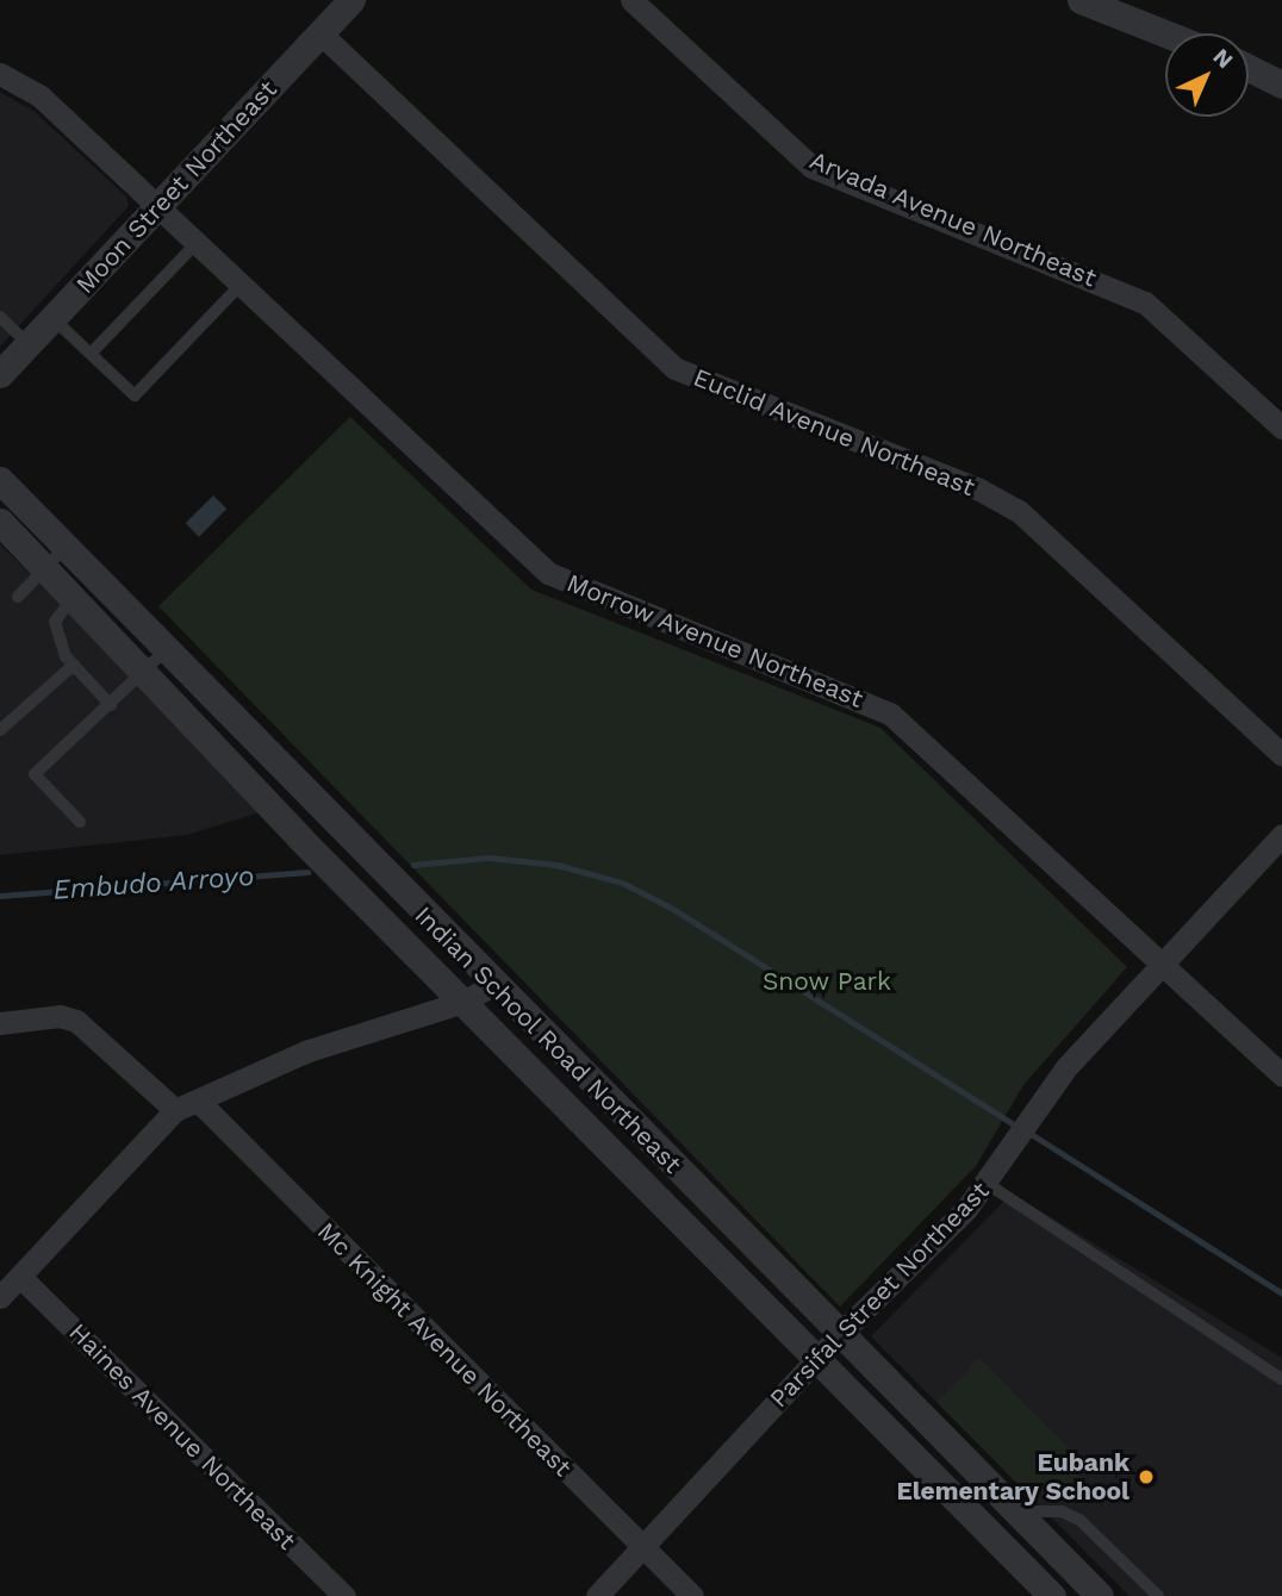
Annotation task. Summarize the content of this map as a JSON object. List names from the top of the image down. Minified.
{"streets":{"street":["Moon Street Northeast","Arvada Avenue Northeast","Euclid Avenue Northeast","Morrow Avenue Northeast","Indian School Road Northeast","Parsifal Street Northeast","Mc Knight Avenue Northeast","Haines Avenue Northeast"]},"crossings":[["Moon Street Northeast","Euclid Avenue Northeast"],["Moon Street Northeast","Morrow Avenue Northeast"],["Morrow Avenue Northeast","Parsifal Street Northeast"],["Indian School Road Northeast","Parsifal Street Northeast"],["Parsifal Street Northeast","Mc Knight Avenue Northeast"]],"water":["Embudo Arroyo"],"parks":["Snow Park"],"places":["Eubank Elementary School"],"north":"top right"}
